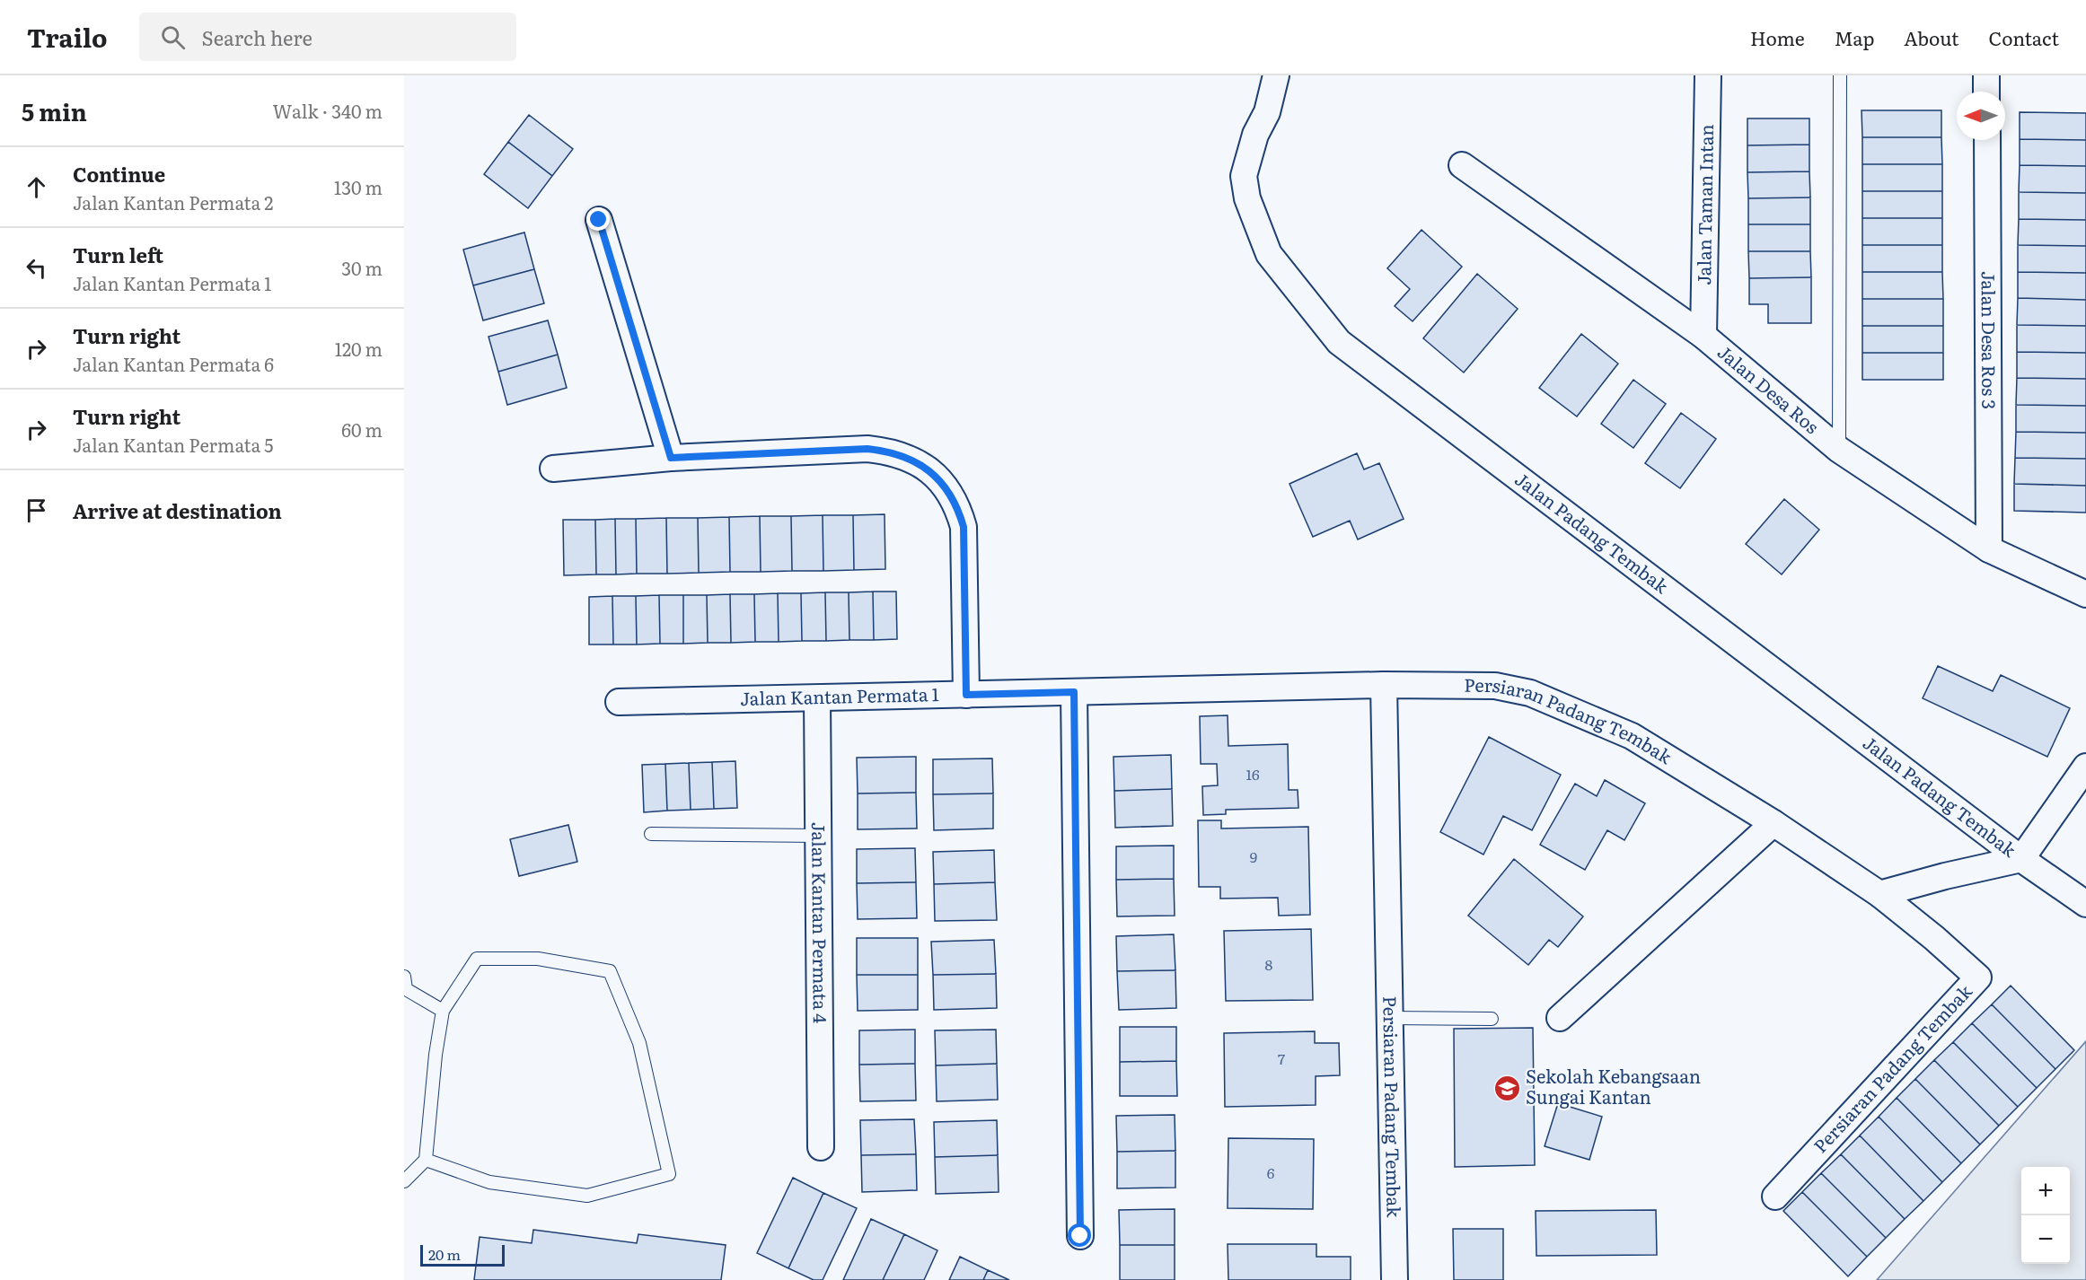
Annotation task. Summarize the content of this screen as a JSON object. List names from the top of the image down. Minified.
{"streets":{"street":["Jalan Taman Intan","Jalan Desa Ros 3","Jalan Desa Ros","Jalan Padang Tembak","Jalan Kantan Permata 1","Persiaran Padang Tembak","Jalan Kantan Permata 4"]},"crossings":[["Jalan Taman Intan","Jalan Desa Ros"],["Jalan Desa Ros 3","Jalan Desa Ros"],["Jalan Kantan Permata 1","Persiaran Padang Tembak"],["Jalan Kantan Permata 1","Jalan Kantan Permata 4"]],"places":{"school or university":["Sekolah Kebangsaan Sungai Kantan"]},"house_numbers":["16","9","8","7","6"],"scale_bar":"20 m","north":"left","page":{"header":"Trailo","search":"Search here","nav":["Home","Map","About","Contact"],"heading":["5 min","Walk · 340 m"],"list":[["Continue","Jalan Kantan Permata 2","130 m"],["Turn left","Jalan Kantan Permata 1","30 m"],["Turn right","Jalan Kantan Permata 6","120 m"],["Turn right","Jalan Kantan Permata 5","60 m"],"Arrive at destination"],"map_buttons":["+","−"],"scale":"20 m"}}
